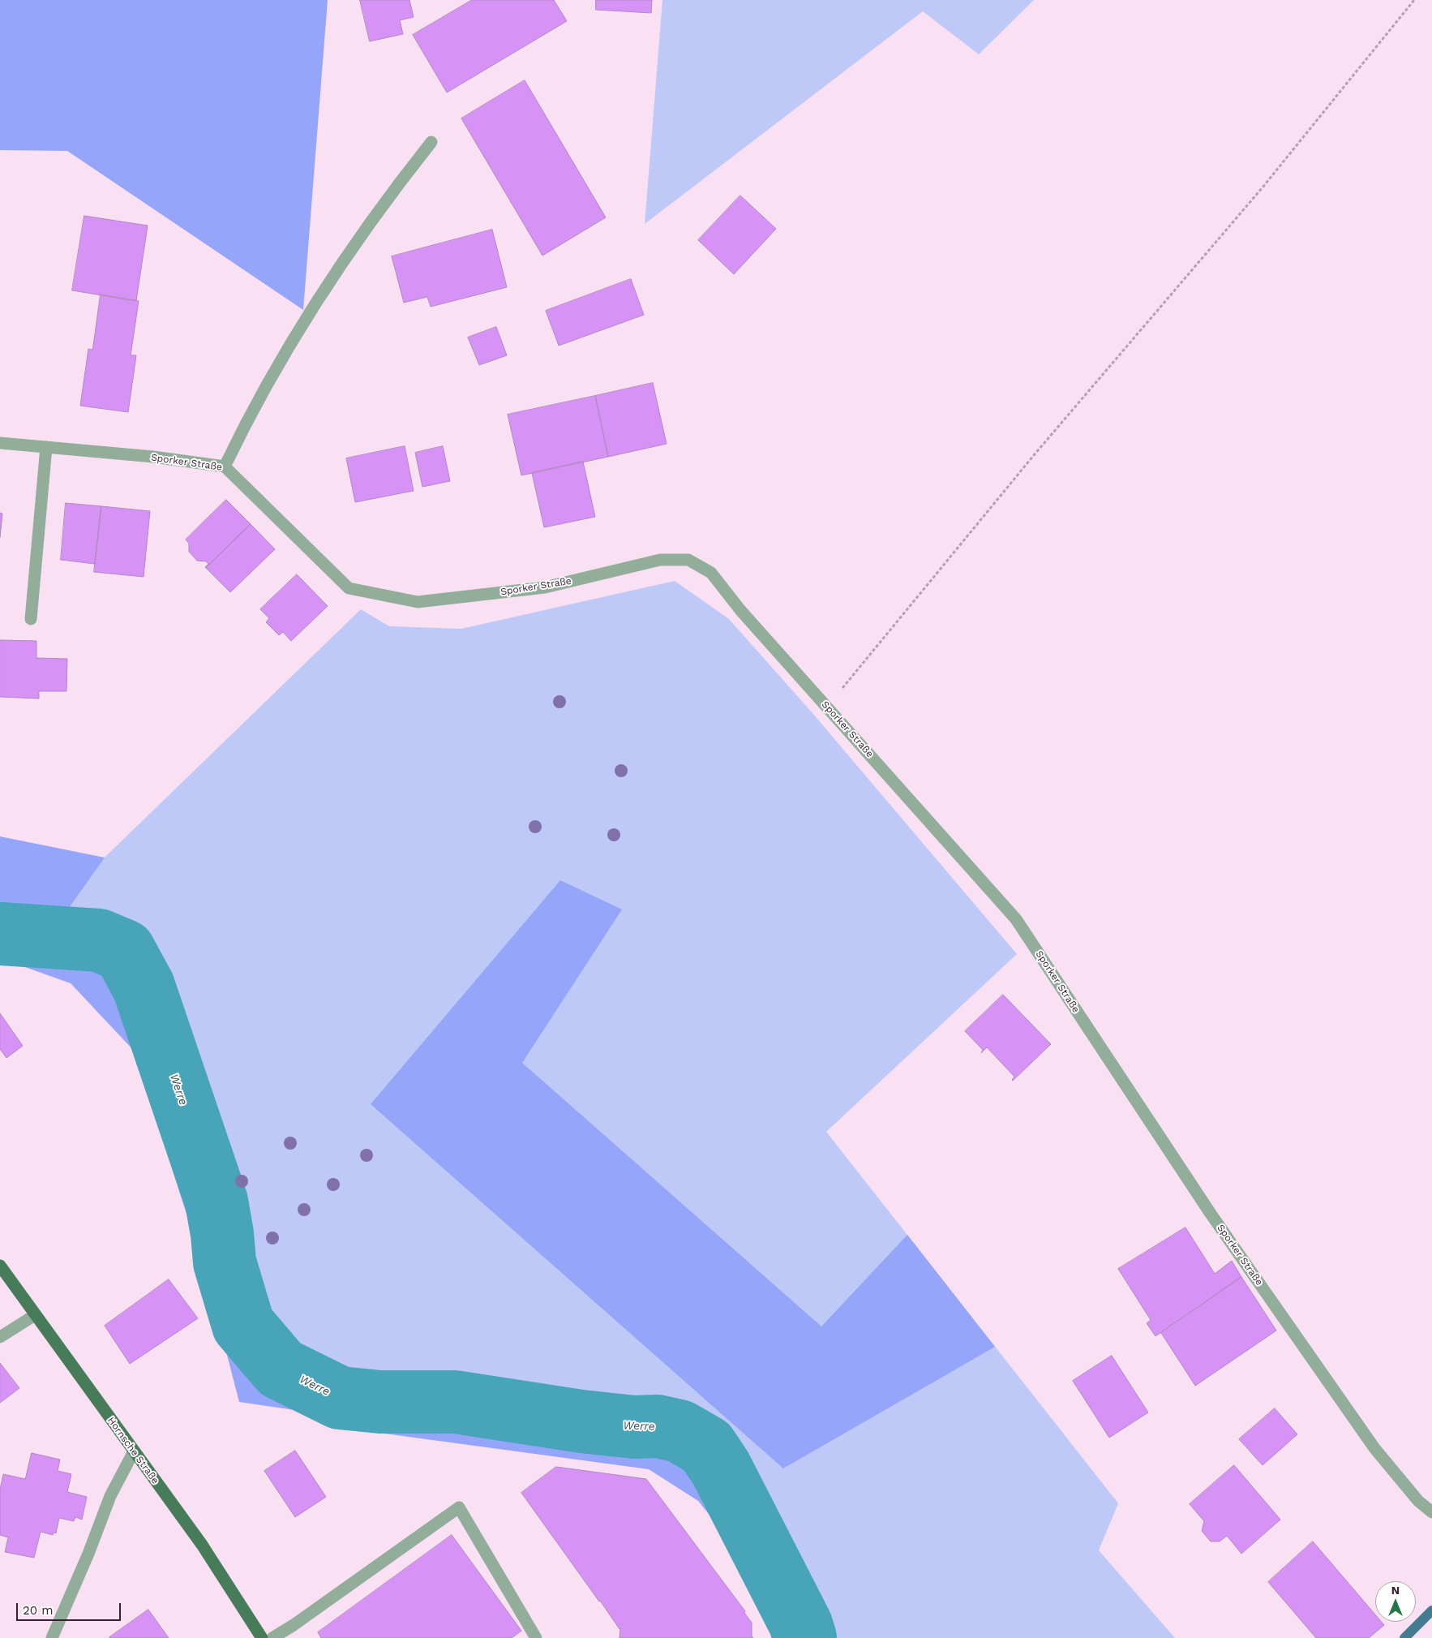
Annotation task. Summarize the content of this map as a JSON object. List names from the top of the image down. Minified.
{"streets":{"main road":["Hornsche Straße"],"street":["Sporker Straße"]},"water":["Werre"],"scale_bar":"20 m","north":"top"}
